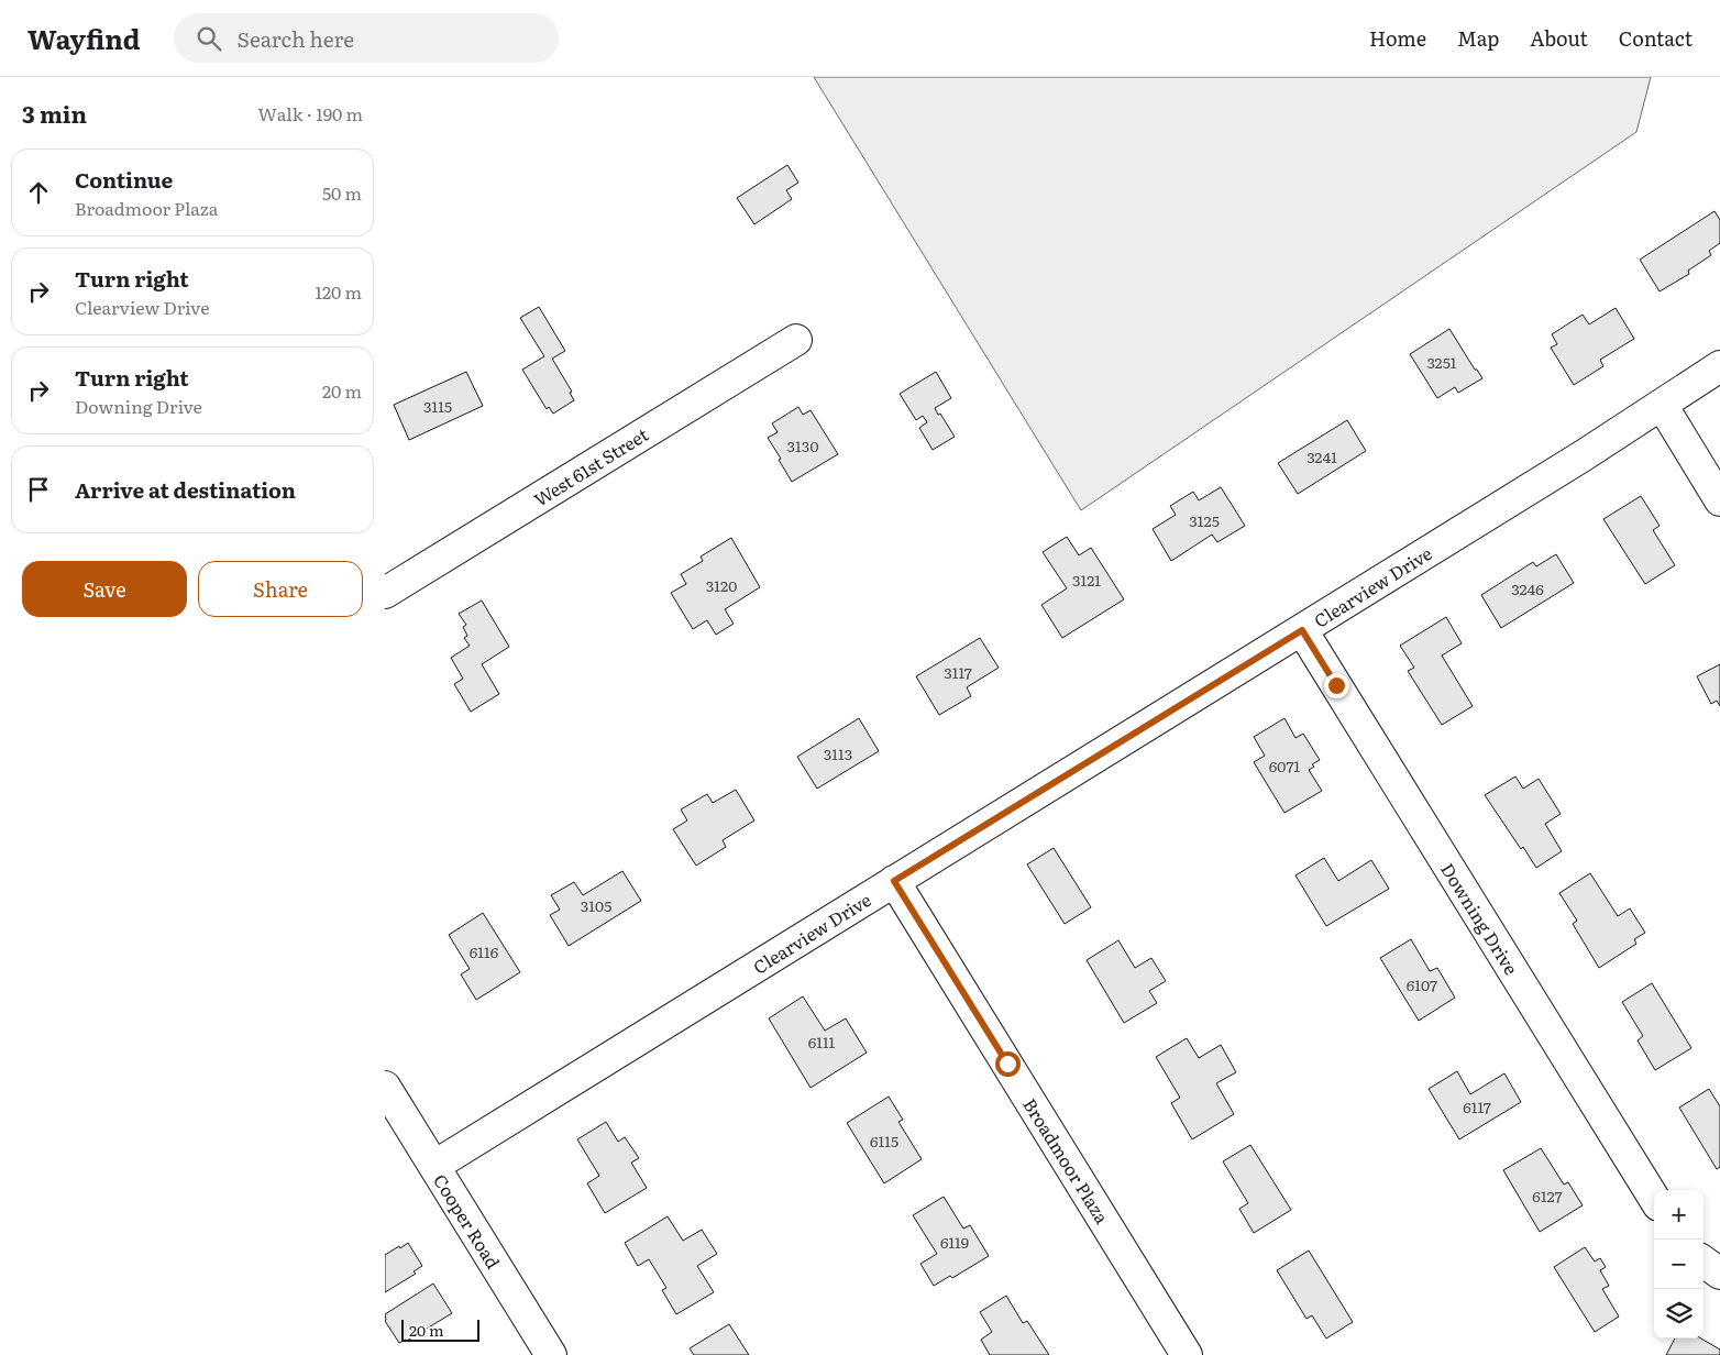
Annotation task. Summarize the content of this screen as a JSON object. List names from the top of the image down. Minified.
{"streets":{"street":["West 61st Street","Clearview Drive","Downing Drive","Broadmoor Plaza","Cooper Road"]},"crossings":[["Clearview Drive","Downing Drive"],["Clearview Drive","Broadmoor Plaza"],["Clearview Drive","Cooper Road"]],"house_numbers":["3251","3115","3130","3241","3125","3121","3120","3246","3117","3113","6071","3105","6116","6107","6111","6117","6115","6127","6119"],"scale_bar":"20 m","page":{"header":"Wayfind","search":"Search here","nav":["Home","Map","About","Contact"],"heading":["3 min","Walk · 190 m"],"list":[["Continue","Broadmoor Plaza","50 m"],["Turn right","Clearview Drive","120 m"],["Turn right","Downing Drive","20 m"],"Arrive at destination"],"buttons":["Save","Share"],"map_buttons":["+","−"],"scale":"20 m"}}
